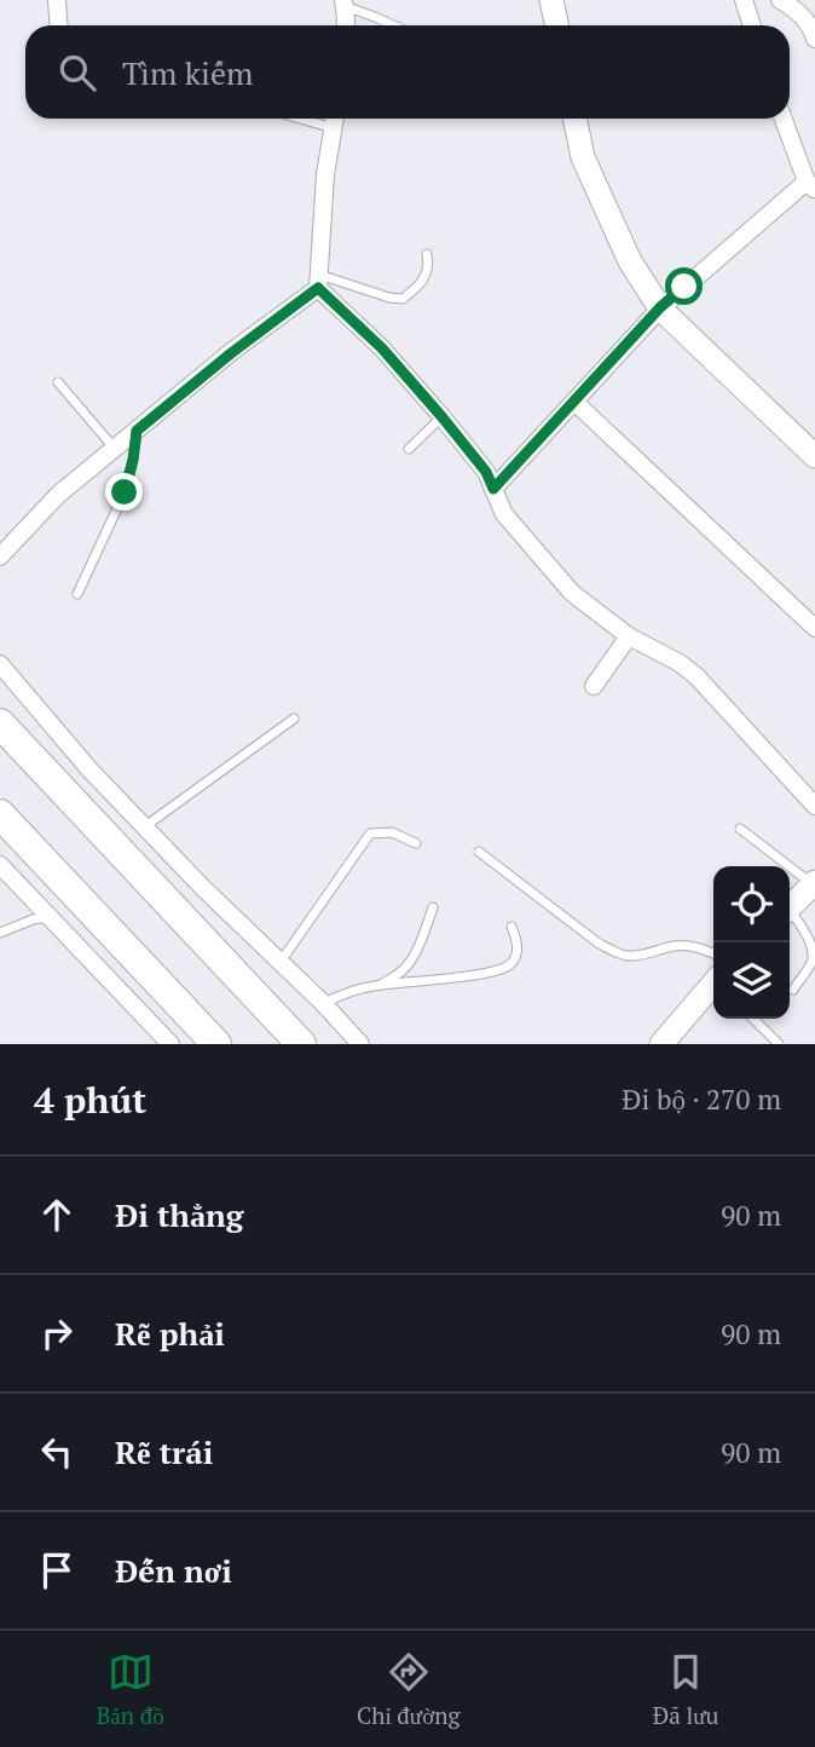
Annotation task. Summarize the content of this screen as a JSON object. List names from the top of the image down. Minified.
{"page":{"search":"Tìm kiếm","heading":["4 phút","Đi bộ · 270 m"],"list":[["Đi thẳng","90 m"],["Rẽ phải","90 m"],["Rẽ trái","90 m"],"Đến nơi"],"nav":["Bản đồ","Chỉ đường","Đã lưu"]}}
